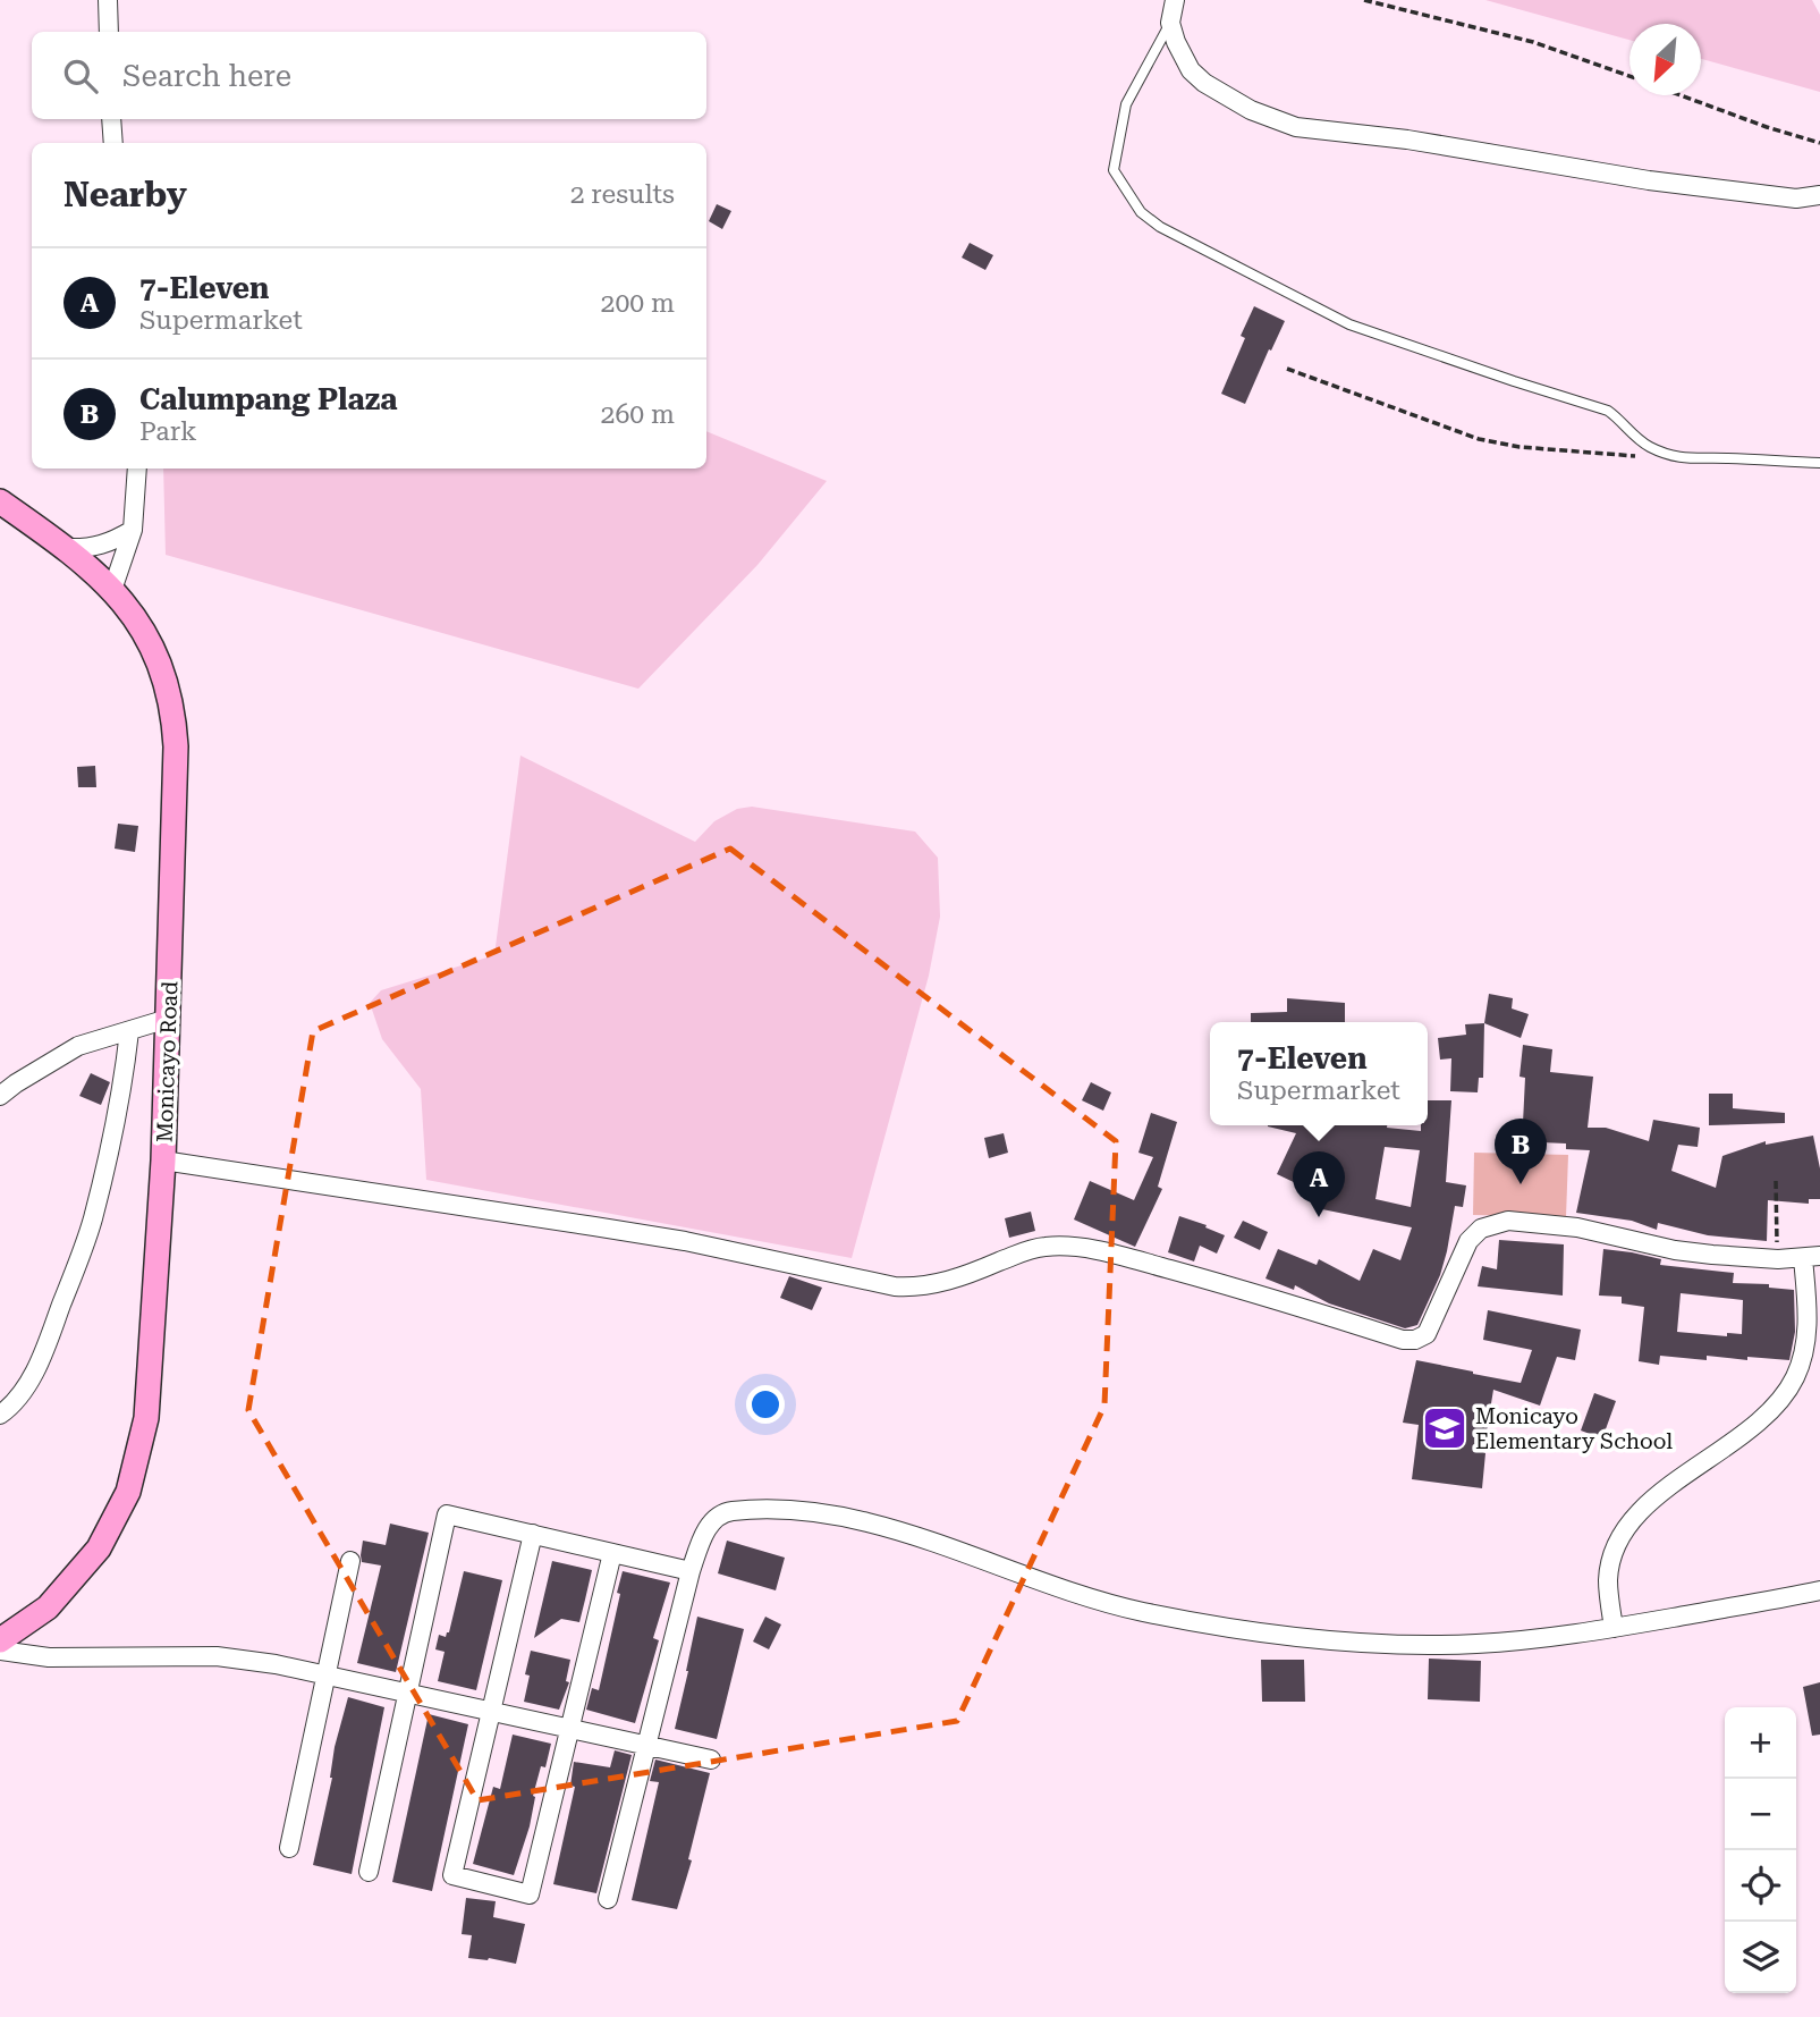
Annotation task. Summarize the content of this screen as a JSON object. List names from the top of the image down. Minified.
{"streets":{"main road":["Monicayo Road"]},"places":{"school or university":["Monicayo Elementary School"]},"north":"bottom left","page":{"search":"Search here","heading":["Nearby","2 results"],"list":[{"mark":"A","name":"7-Eleven","note":"Supermarket","value":"200 m"},{"mark":"B","name":"Calumpang Plaza","note":"Park","value":"260 m"}],"popup":["7-Eleven","Supermarket"],"pins":["B","A"],"map_buttons":["+","−"]}}
